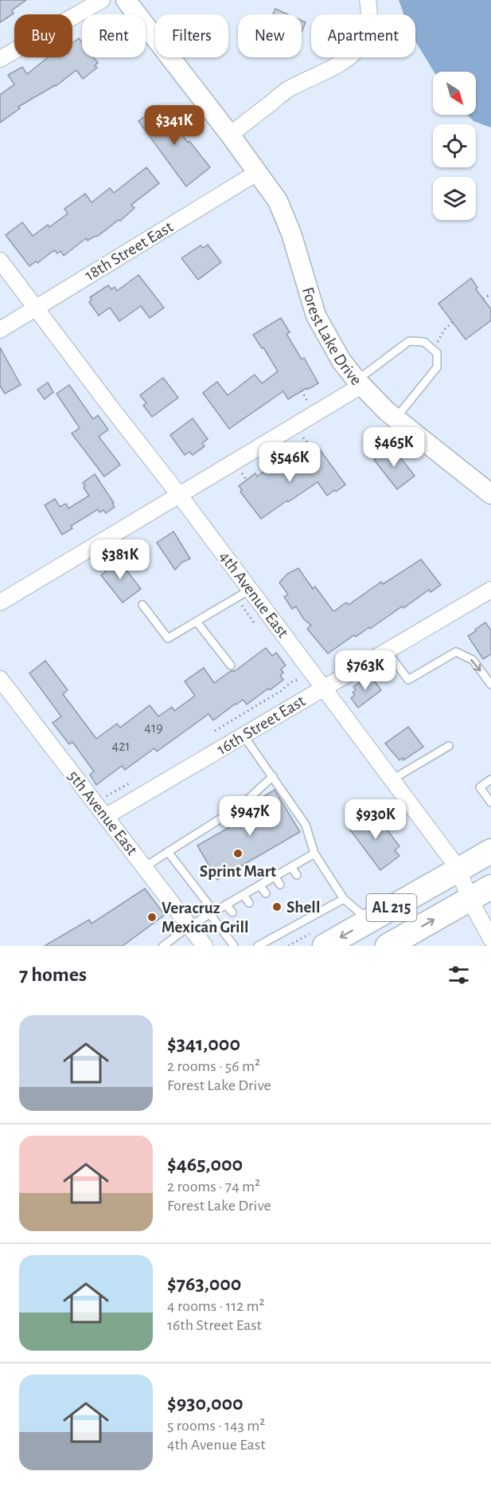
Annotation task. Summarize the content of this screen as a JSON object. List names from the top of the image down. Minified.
{"streets":{"main road":["AL 215"],"street":["18th Street East","Forest Lake Drive","4th Avenue East","16th Street East","5th Avenue East"]},"crossings":[["18th Street East","Forest Lake Drive"],["18th Street East","4th Avenue East"],["4th Avenue East","16th Street East"],["4th Avenue East","AL 215"],["16th Street East","5th Avenue East"]],"places":["Sprint Mart","Shell","Veracruz Mexican Grill"],"house_numbers":["419","421"],"north":"bottom right","page":{"chip":["Buy","Rent","Filters","New","Apartment"],"price":["$341K","$465K","$546K","$381K","$763K","$947K","$930K"],"heading":"7 homes","list":[{"name":"$341,000","note":"2 rooms · 56 m² · Forest Lake Drive"},{"name":"$465,000","note":"2 rooms · 74 m² · Forest Lake Drive"},{"name":"$763,000","note":"4 rooms · 112 m² · 16th Street East"},{"name":"$930,000","note":"5 rooms · 143 m² · 4th Avenue East"}]}}
